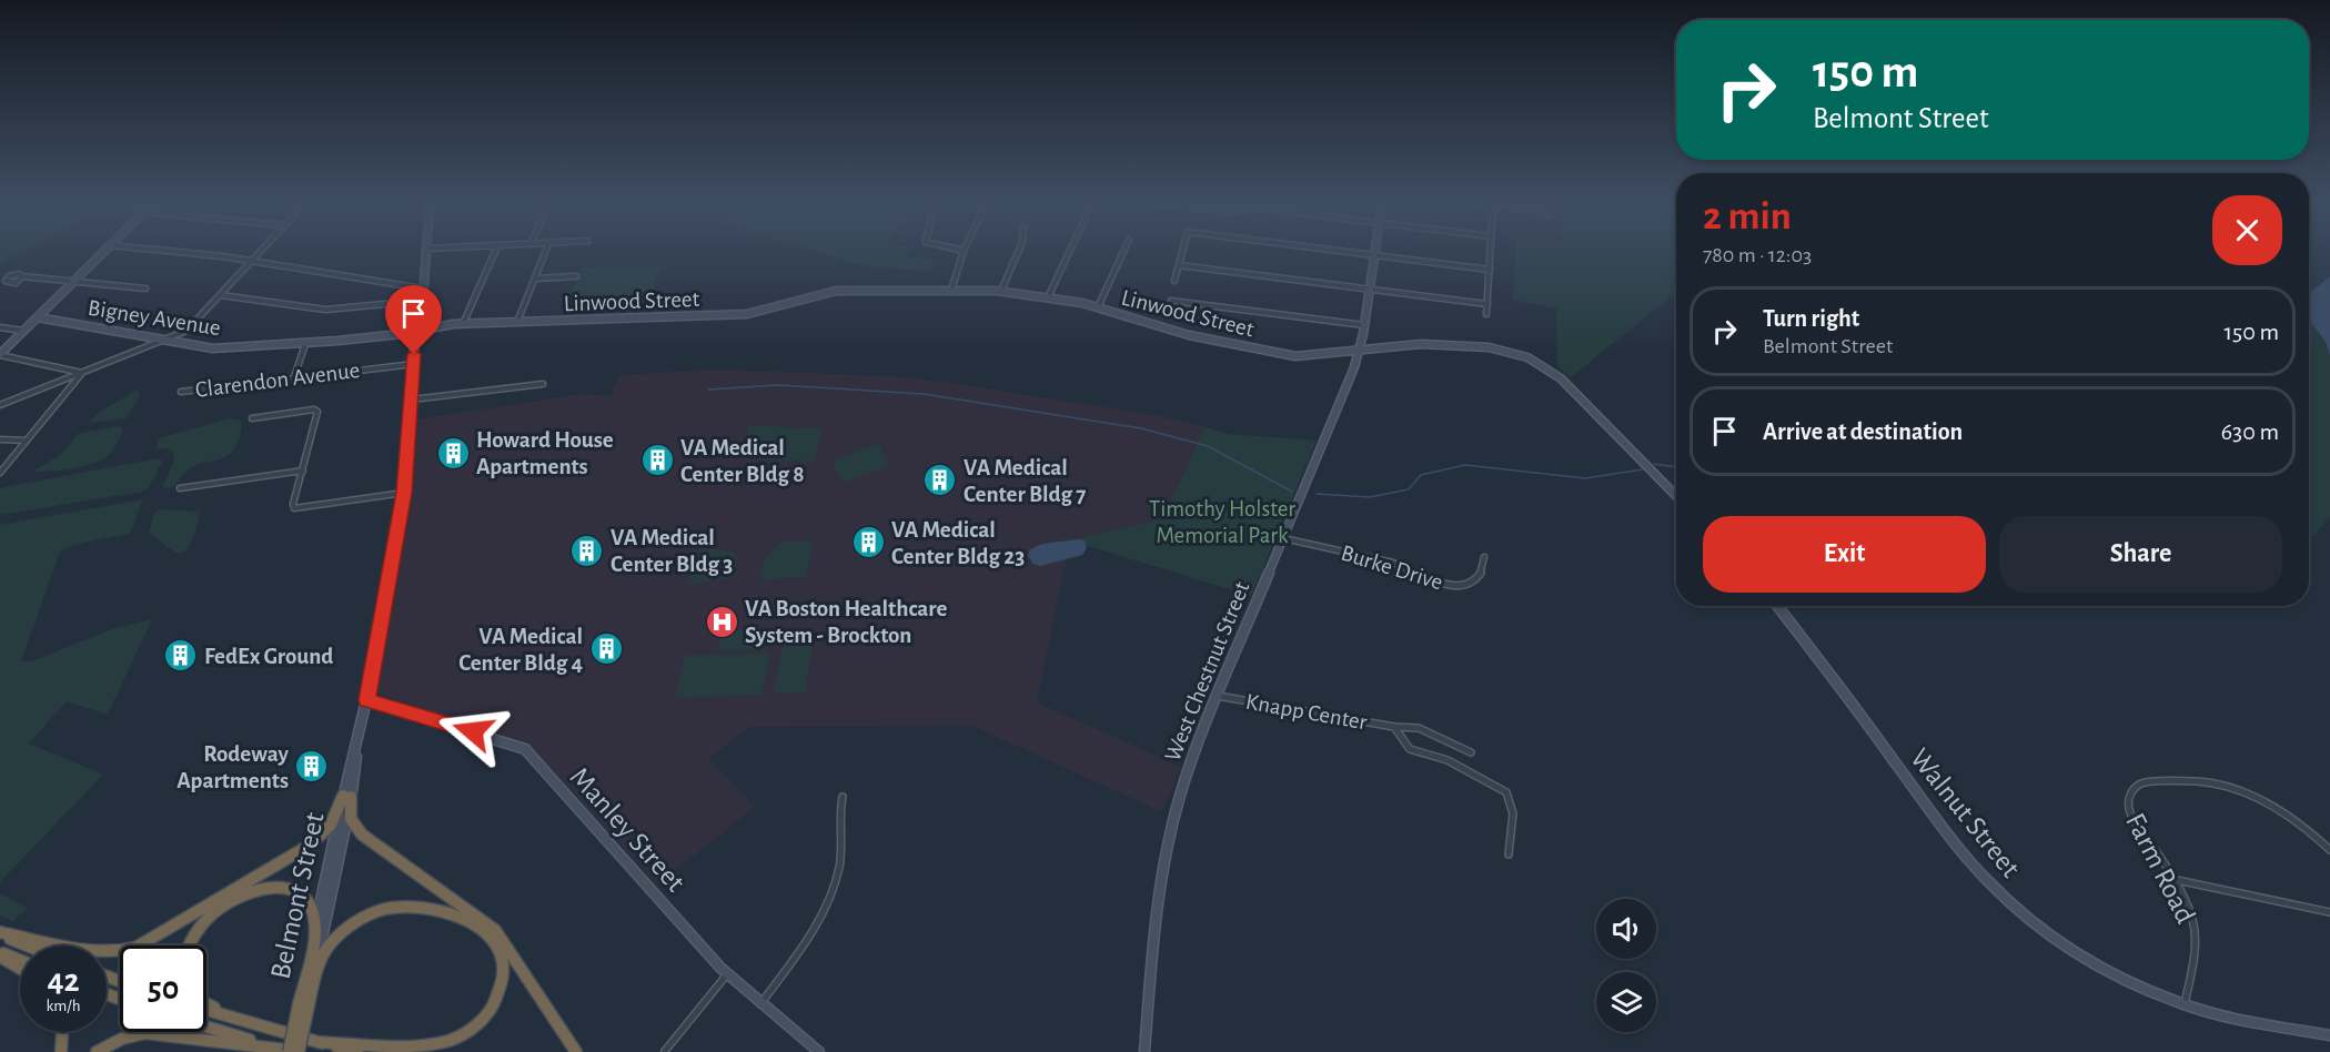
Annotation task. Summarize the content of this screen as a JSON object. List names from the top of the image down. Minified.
{"streets":{"highway":["Belmont Street"],"main road":["Linwood Street","Bigney Avenue","West Chestnut Street","Walnut Street","Manley Street"],"street":["Clarendon Avenue","Burke Drive","Knapp Center","Farm Road"]},"crossings":[["Linwood Street","Bigney Avenue"],["Linwood Street","West Chestnut Street"],["Linwood Street","Belmont Street"],["Bigney Avenue","Belmont Street"],["Clarendon Avenue","Belmont Street"],["Burke Drive","West Chestnut Street"],["West Chestnut Street","Knapp Center"],["Walnut Street","Farm Road"],["Manley Street","Belmont Street"]],"parks":["Timothy Holster Memorial Park"],"places":{"building":["Howard House Apartments","VA Medical Center Bldg 8","VA Medical Center Bldg 7","VA Medical Center Bldg 23","VA Medical Center Bldg 3","VA Medical Center Bldg 4","FedEx Ground","Rodeway Apartments"],"hospital":["VA Boston Healthcare System - Brockton"]},"page":{"turn":["150 m","Belmont Street"],"heading":["2 min","780 m · 12:03"],"list":[{"name":"Turn right","note":"Belmont Street","value":"150 m"},{"name":"Arrive at destination","value":"630 m"}],"buttons":["Exit","Share"],"speed":"42 km/h","limit":"50"}}
